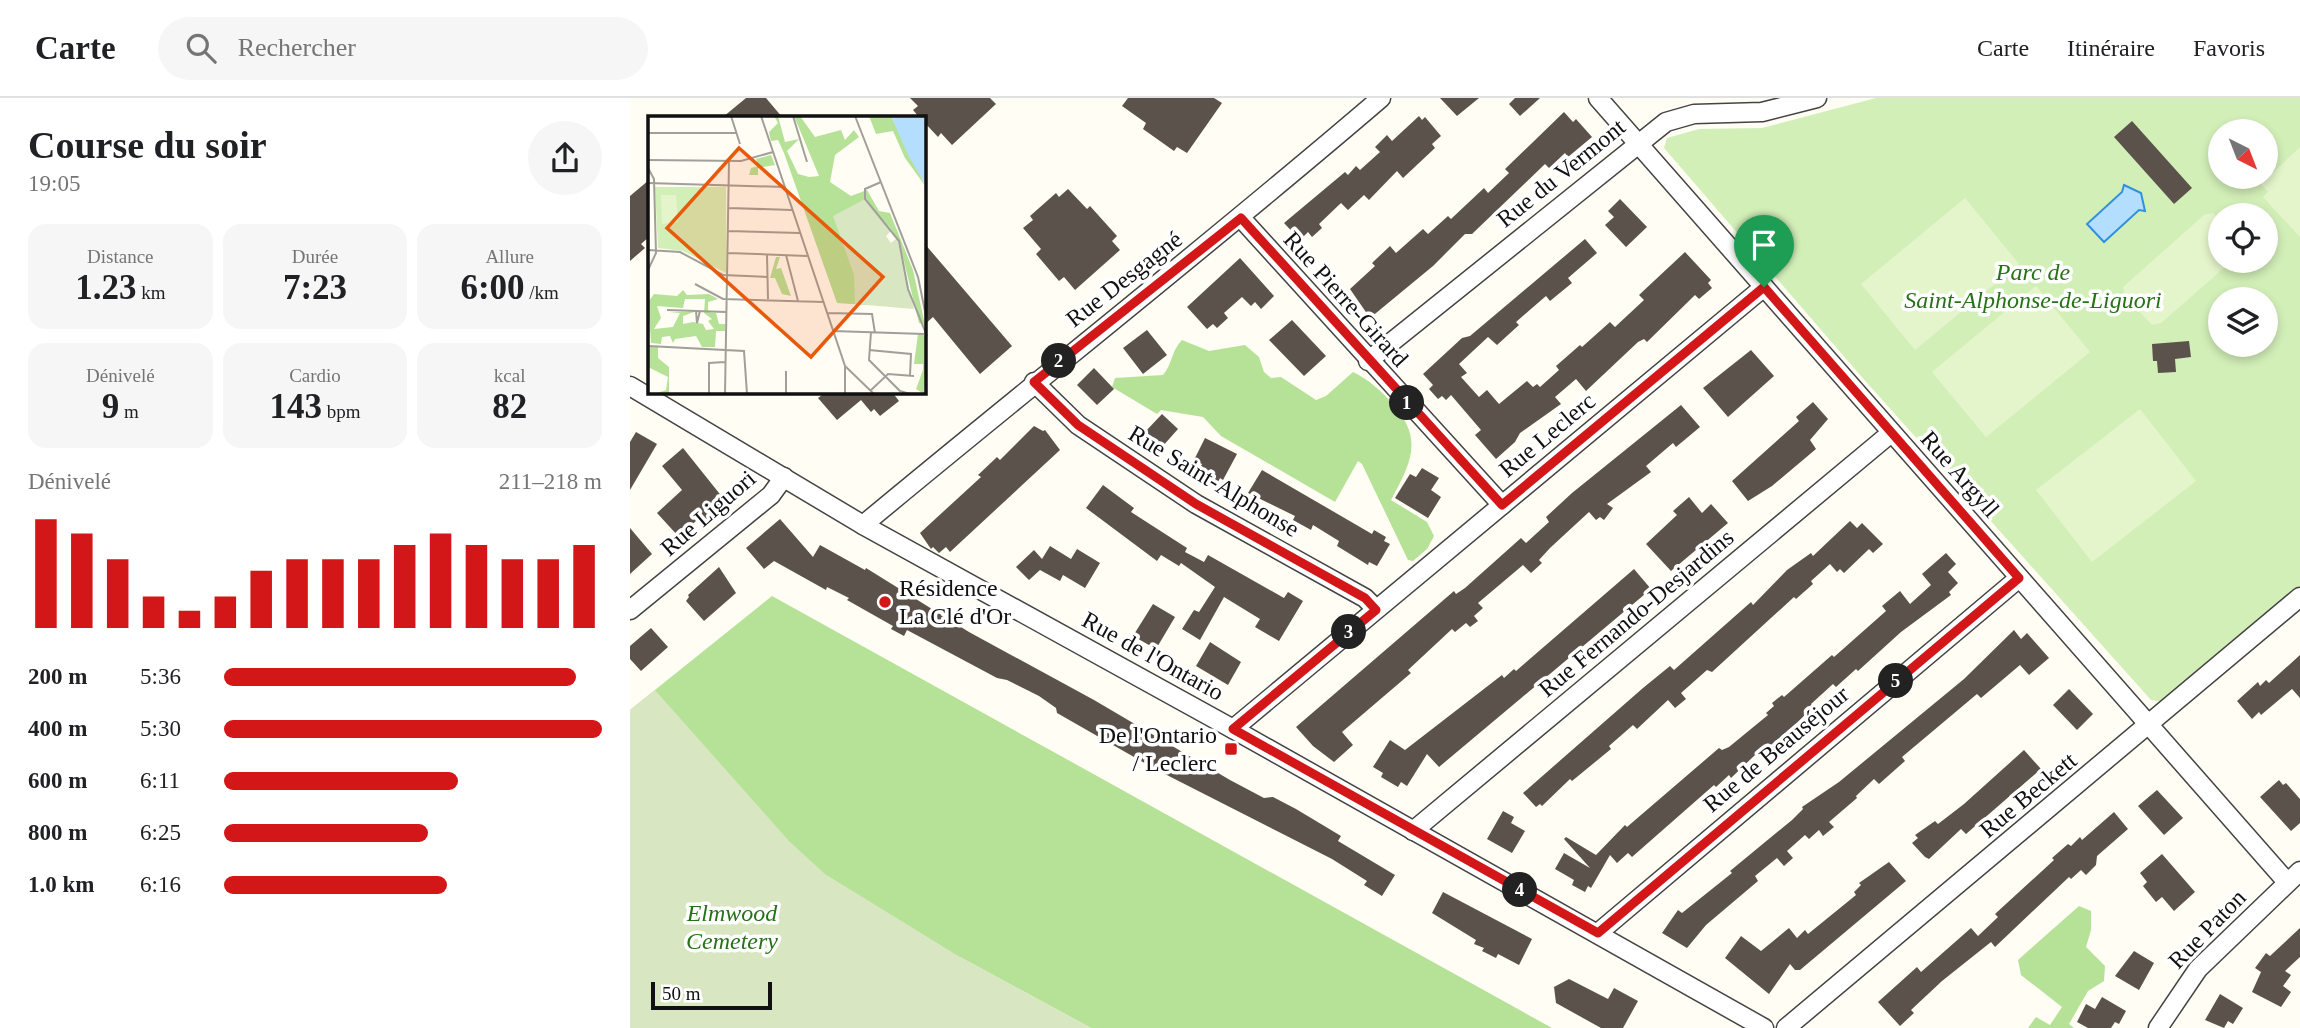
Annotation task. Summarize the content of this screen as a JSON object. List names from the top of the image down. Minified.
{"streets":{"street":["Rue du Vermont","Rue Desgagné","Rue Pierre-Girard","Rue Leclerc","Rue Argyll","Rue Saint-Alphonse","Rue Liguori","Rue Fernando-Desjardins","Rue de l'Ontario","Rue de Beauséjour","Rue Beckett","Rue Paton"]},"crossings":[["Rue du Vermont","Rue Pierre-Girard"],["Rue du Vermont","Rue Argyll"],["Rue Desgagné","Rue Pierre-Girard"],["Rue Desgagné","Rue Saint-Alphonse"],["Rue Desgagné","Rue de l'Ontario"],["Rue Pierre-Girard","Rue Leclerc"],["Rue Leclerc","Rue Argyll"],["Rue Leclerc","Rue Saint-Alphonse"],["Rue Leclerc","Rue de l'Ontario"],["Rue Argyll","Rue Fernando-Desjardins"],["Rue Argyll","Rue de Beauséjour"],["Rue Argyll","Rue Beckett"],["Rue Argyll","Rue Paton"],["Rue Liguori","Rue de l'Ontario"],["Rue Fernando-Desjardins","Rue de l'Ontario"],["Rue de l'Ontario","Rue de Beauséjour"]],"parks":["Parc de Saint-Alphonse-de-Liguori","Elmwood Cemetery"],"places":{"other":["Résidence La Clé d'Or"],"transit":["De l'Ontario / Leclerc"]},"scale_bar":"50 m","north":"bottom right","page":{"header":"Carte","search":"Rechercher","nav":["Carte","Itinéraire","Favoris"],"heading":["Course du soir","19:05"],"stats":[["Distance","1.23 km"],["Durée","7:23"],["Allure","6:00 /km"],["Dénivelé","9 m"],["Cardio","143 bpm"],["kcal","82"]],"pins":["2","1","3","5","4"],"chart":["Dénivelé","211–218 m"],"list":[{"name":"200 m","note":"5:36"},{"name":"400 m","note":"5:30"},{"name":"600 m","note":"6:11"},{"name":"800 m","note":"6:25"},{"name":"1.0 km","note":"6:16"}],"scale":"50 m"}}
